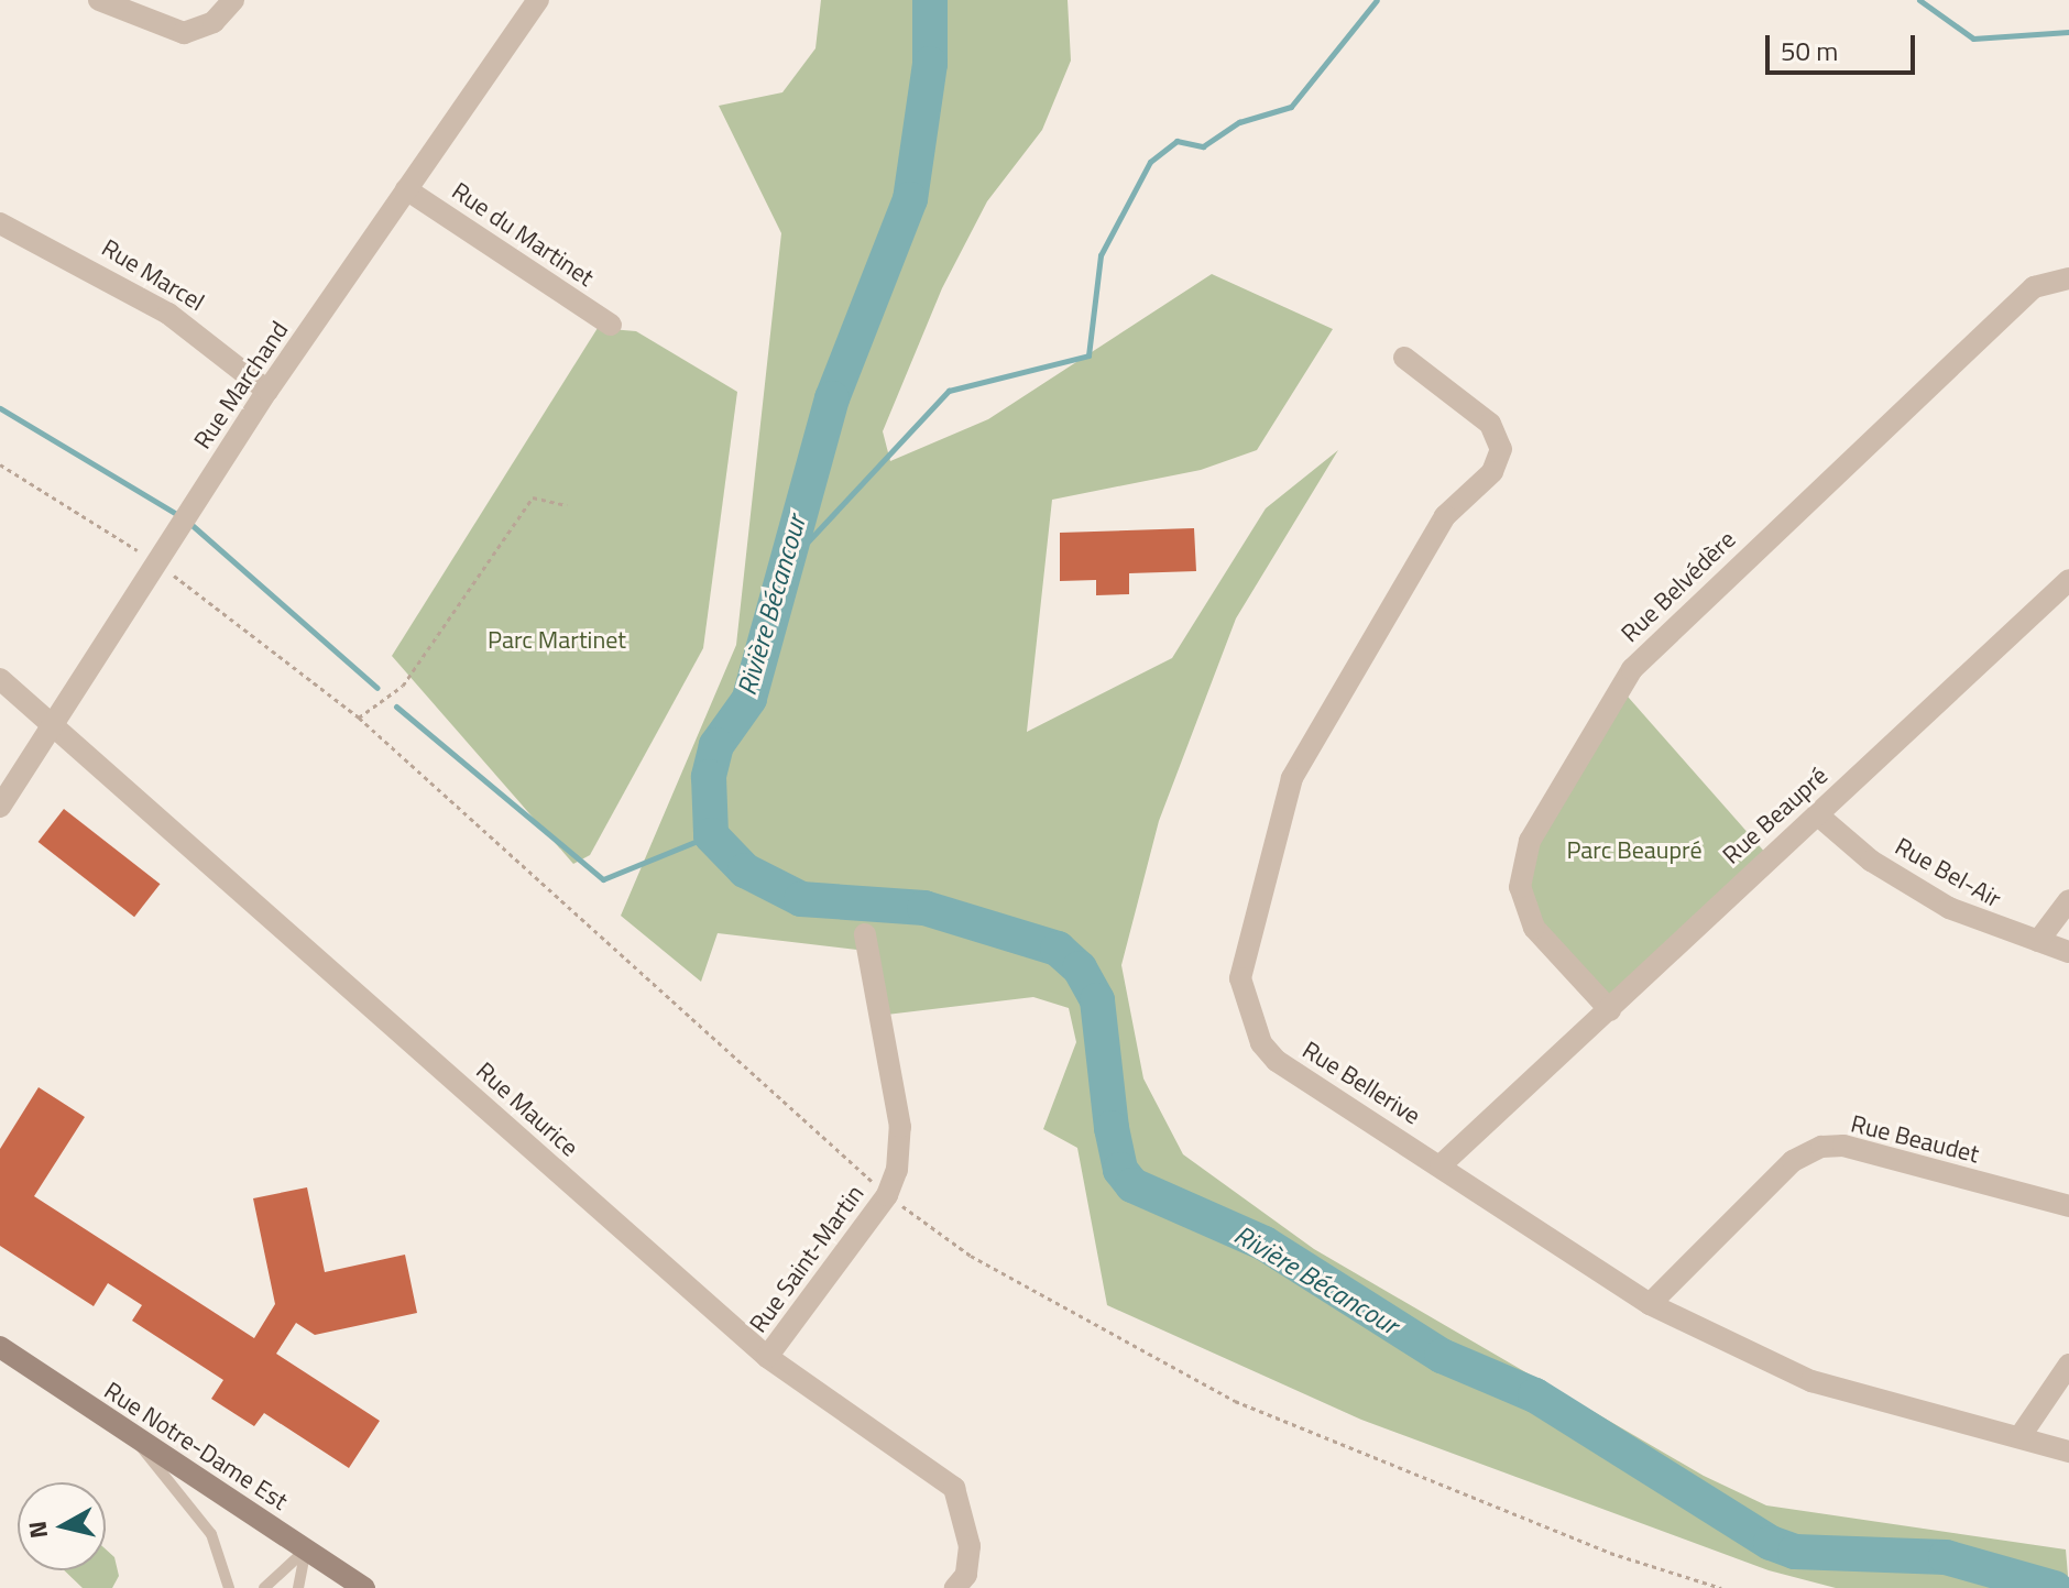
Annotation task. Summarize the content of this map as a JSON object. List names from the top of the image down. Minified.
{"streets":{"street":["Rue du Martinet","Rue Marcel","Rue Marchand","Rue Belvédère","Rue Beaupré","Rue Bel-Air","Rue Bellerive","Rue Maurice","Rue Beaudet","Rue Saint-Martin","Rue Notre-Dame Est"]},"crossings":[["Rue du Martinet","Rue Marchand"],["Rue Marcel","Rue Marchand"],["Rue Marchand","Rue Maurice"],["Rue Belvédère","Rue Beaupré"],["Rue Beaupré","Rue Bel-Air"],["Rue Beaupré","Rue Bellerive"],["Rue Bellerive","Rue Beaudet"],["Rue Maurice","Rue Saint-Martin"]],"water":["Rivière Bécancour"],"parks":["Parc Martinet","Parc Beaupré"],"scale_bar":"50 m","north":"left"}
